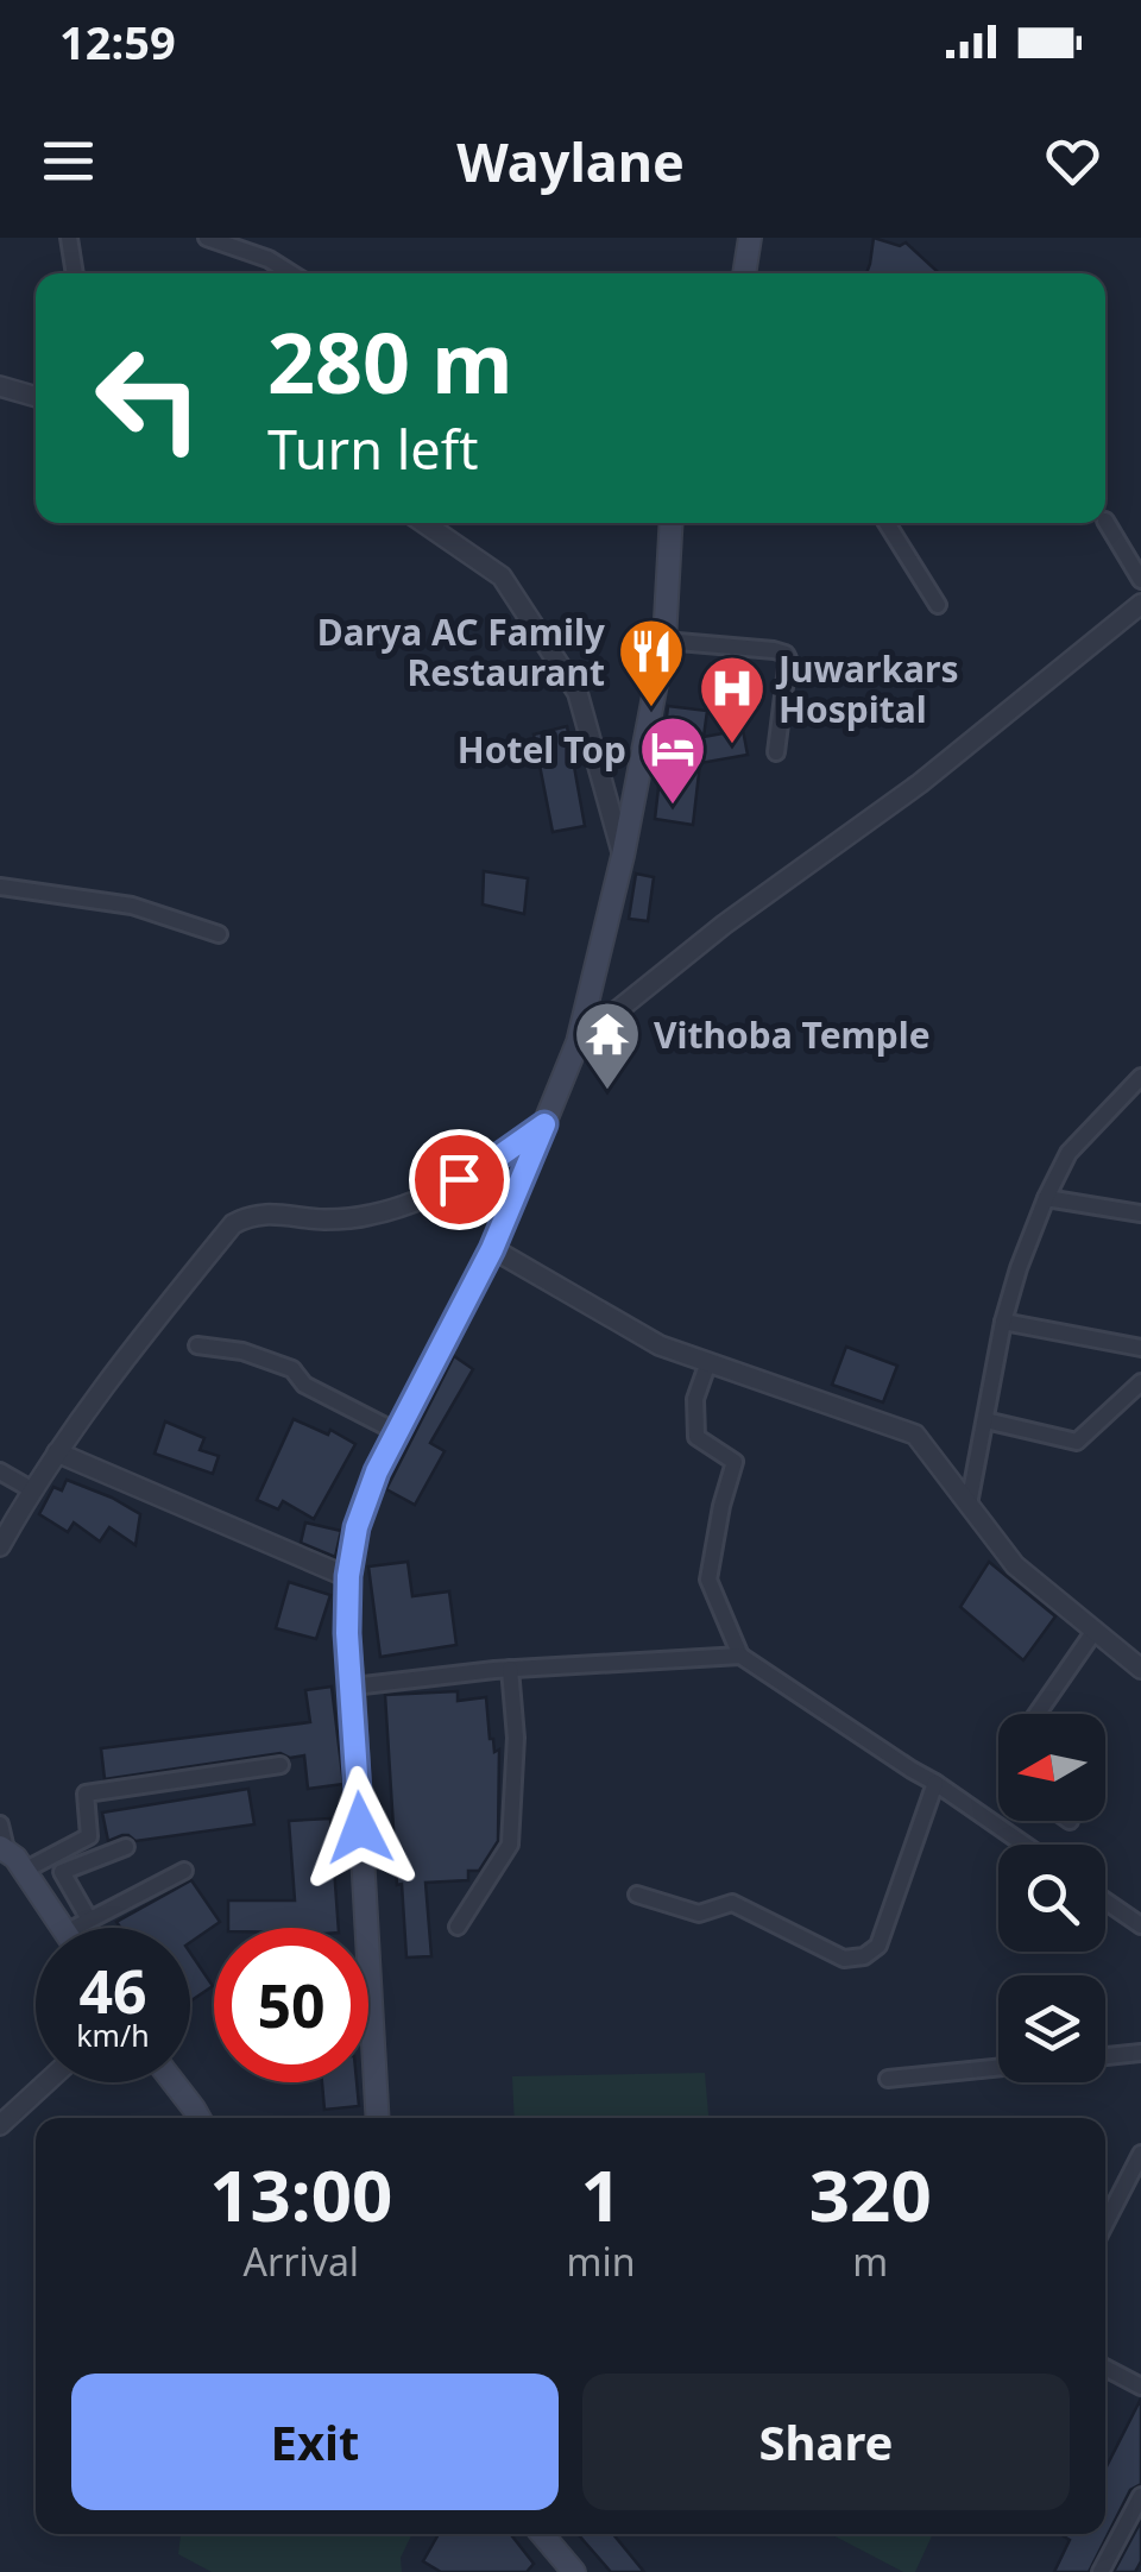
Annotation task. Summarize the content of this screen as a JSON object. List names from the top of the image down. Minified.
{"places":{"restaurant":["Darya AC Family Restaurant"],"hospital":["Juwarkars Hospital"],"hotel":["Hotel Top"],"temple":["Vithoba Temple"]},"north":"left","page":{"status":"12:59","header":"Waylane","turn":["280 m","Turn left"],"speed":"46 km/h","limit":"50","eta":["13:00","Arrival","1","min","320","m"],"buttons":["Exit","Share"]}}
